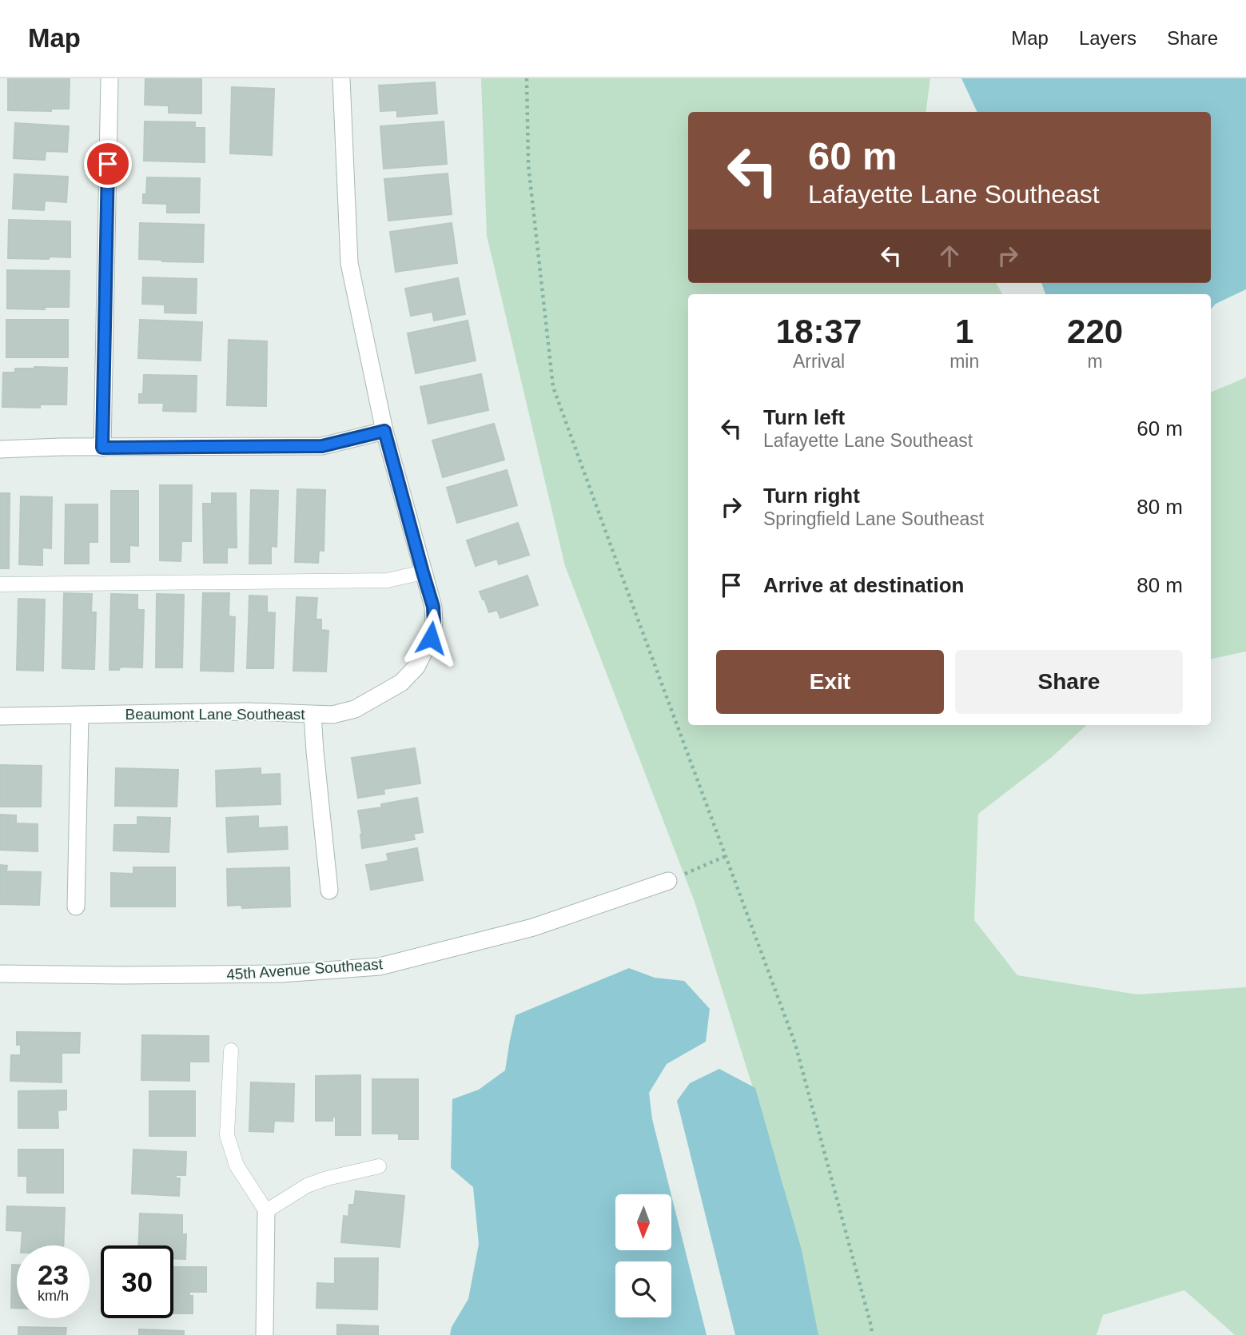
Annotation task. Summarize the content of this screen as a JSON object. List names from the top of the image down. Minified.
{"streets":{"street":["Beaumont Lane Southeast","45th Avenue Southeast"]},"north":"bottom","page":{"header":"Map","nav":["Map","Layers","Share"],"turn":["60 m","Lafayette Lane Southeast"],"eta":["18:37","Arrival","1","min","220","m"],"list":[{"name":"Turn left","note":"Lafayette Lane Southeast","value":"60 m"},{"name":"Turn right","note":"Springfield Lane Southeast","value":"80 m"},{"name":"Arrive at destination","value":"80 m"}],"buttons":["Exit","Share"],"speed":"23 km/h","limit":"30"}}
